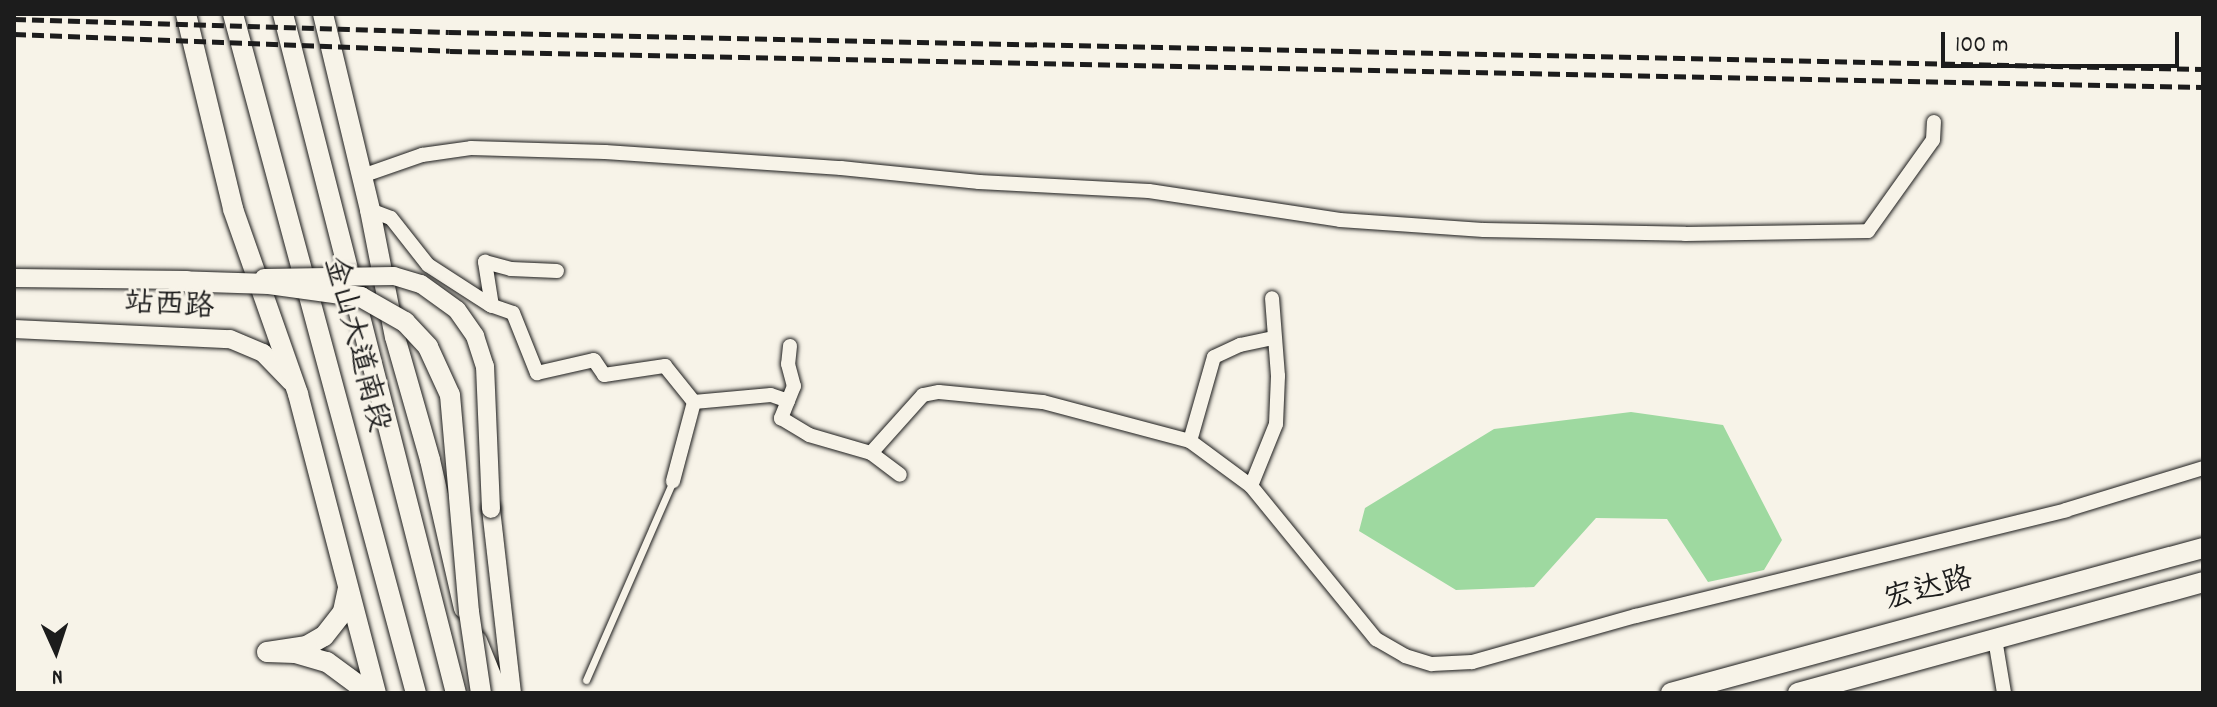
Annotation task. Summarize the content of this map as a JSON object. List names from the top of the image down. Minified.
{"streets":{"main road":["金山大道南段","宏达路"],"street":["站西路"]},"scale_bar":"100 m","north":"bottom"}
